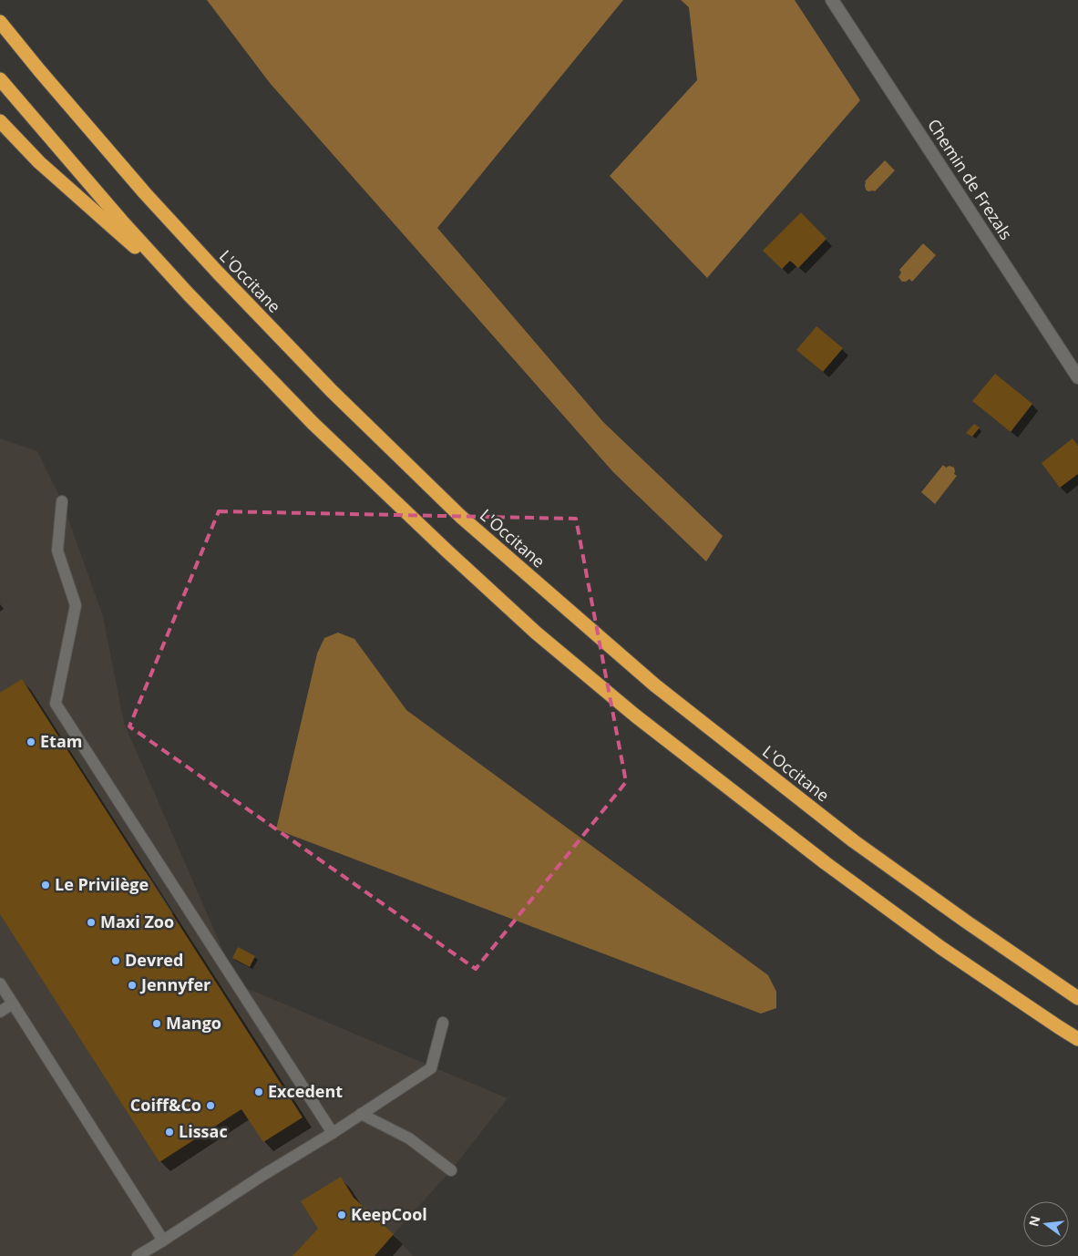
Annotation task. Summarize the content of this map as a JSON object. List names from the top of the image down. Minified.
{"streets":{"highway":["L'Occitane"],"street":["Chemin de Frezals"]},"places":["Etam","Le Privilège","Maxi Zoo","Devred","Jennyfer","Mango","Excedent","Coiff&Co","Lissac","KeepCool"],"north":"left"}
